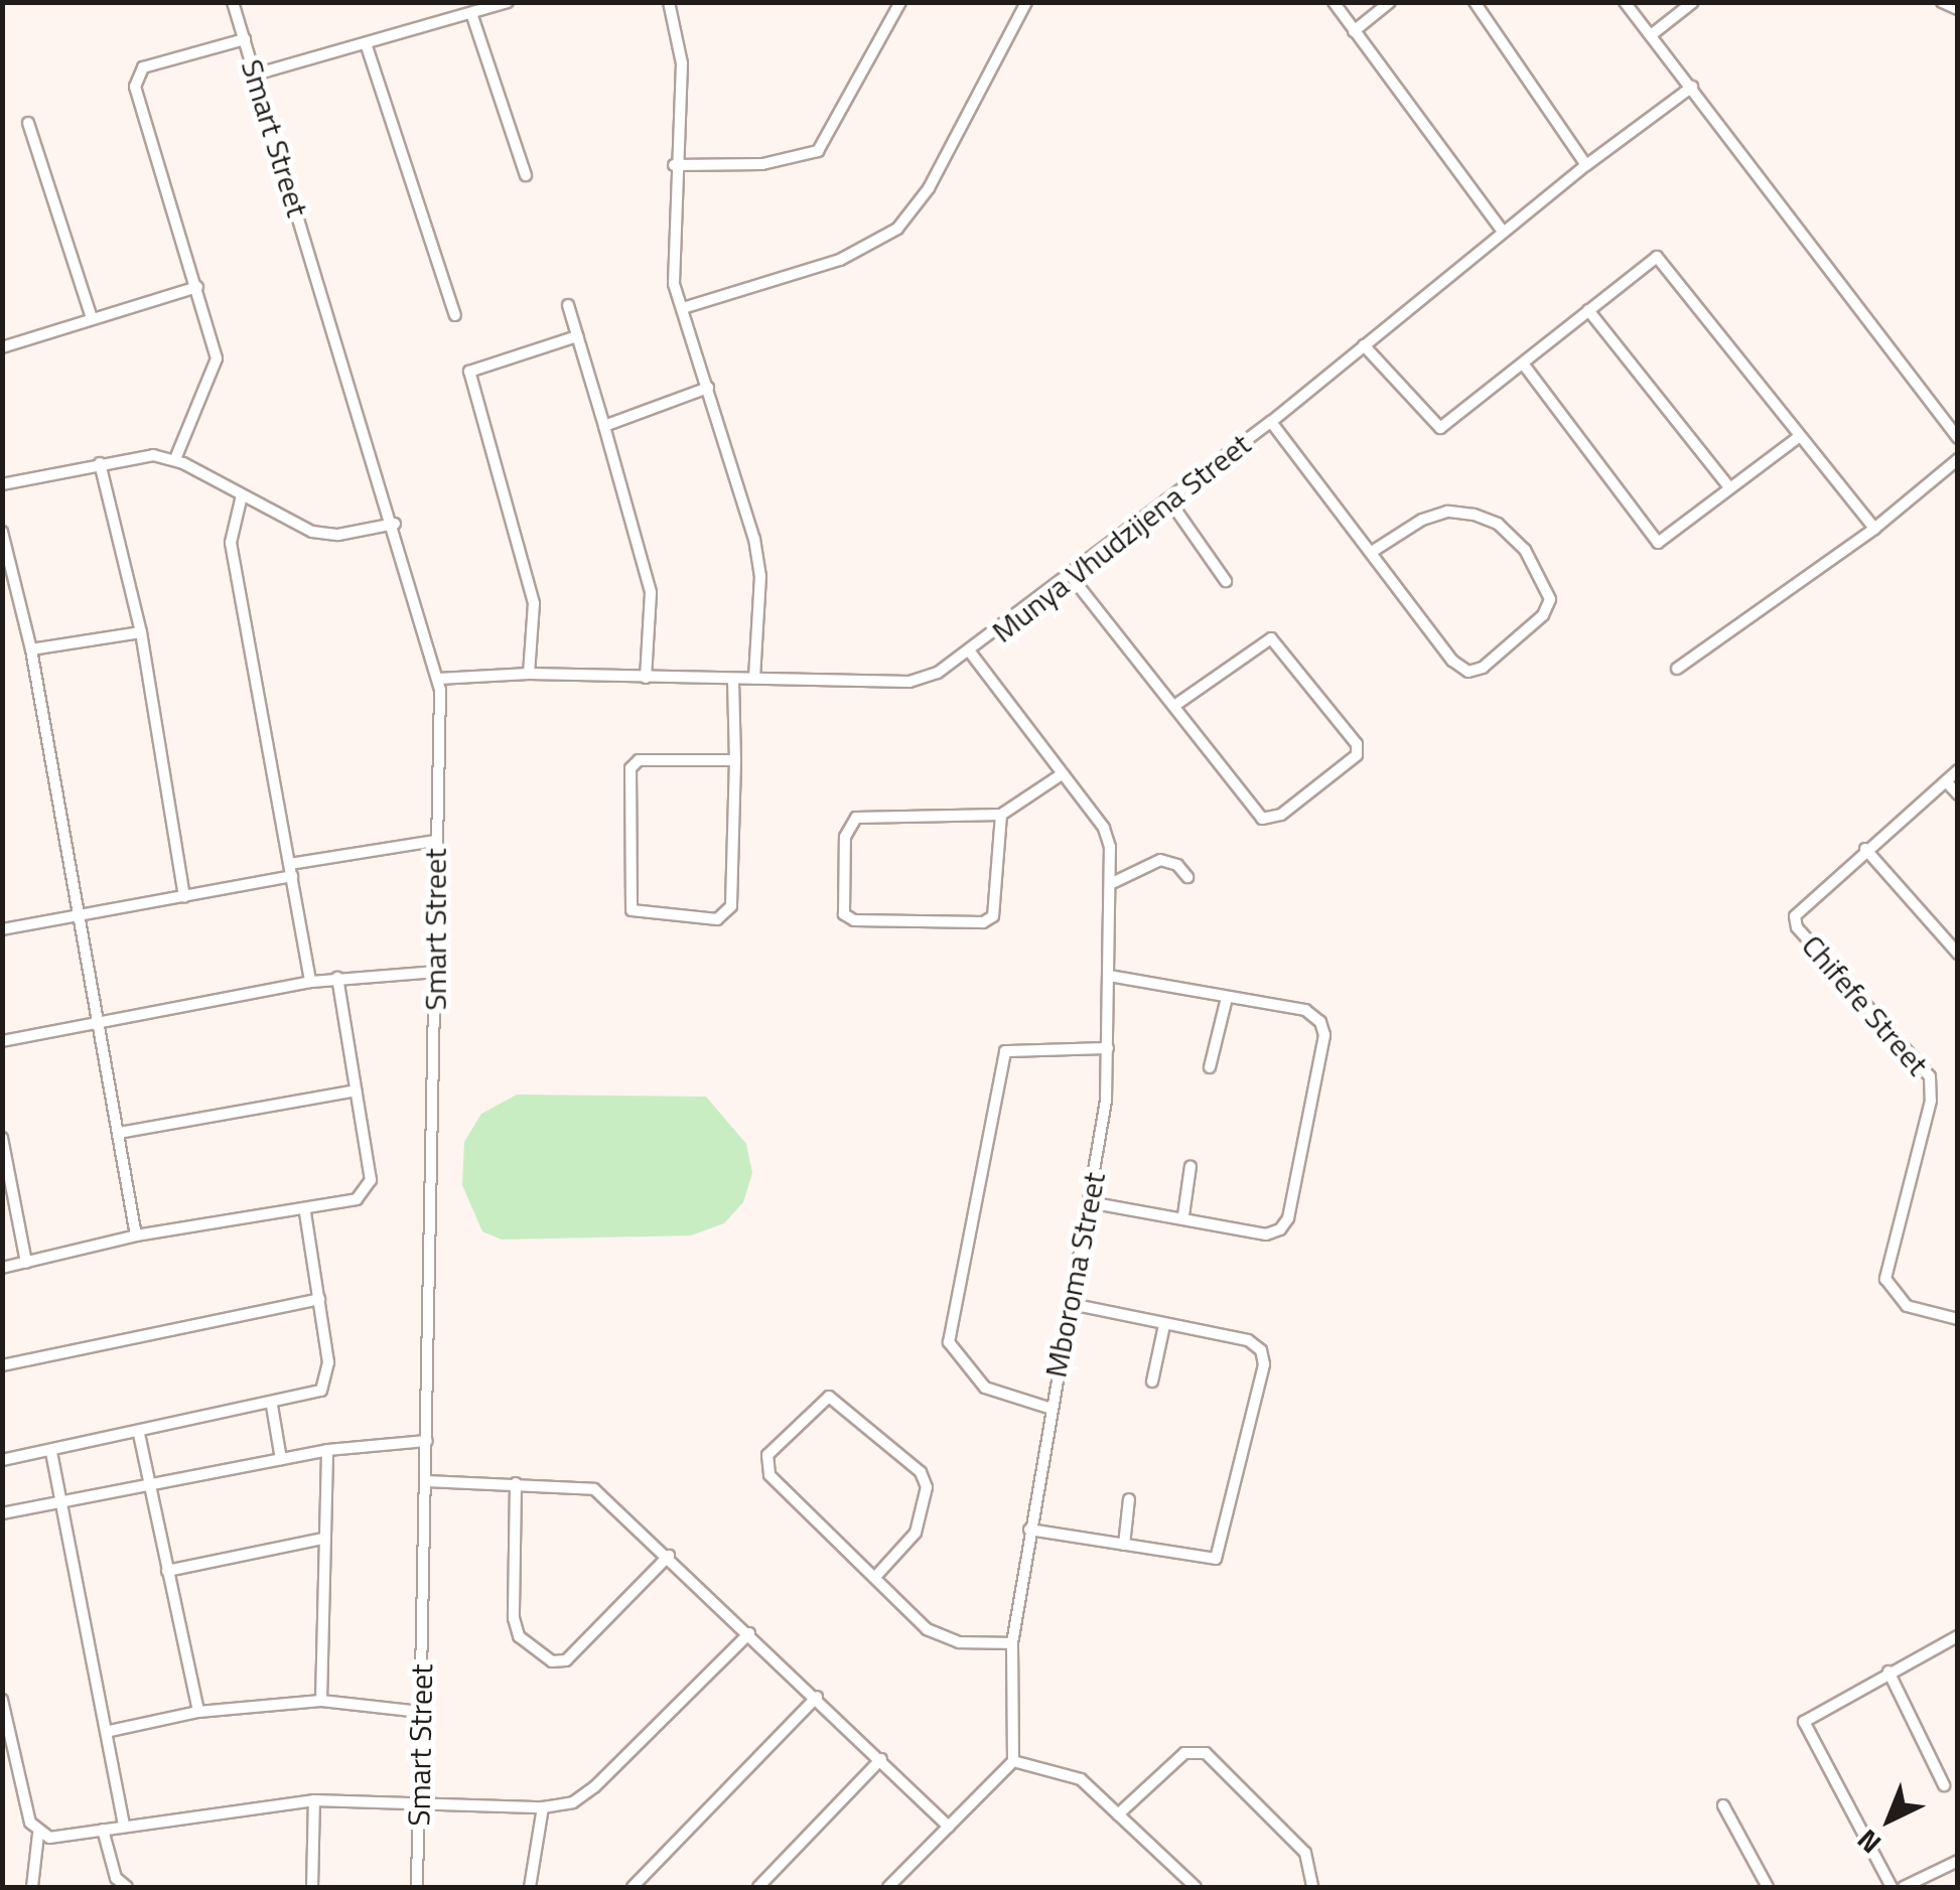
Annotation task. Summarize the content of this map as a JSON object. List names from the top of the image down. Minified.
{"streets":{"street":["Smart Street","Munya Vhudzijena Street","Chifefe Street","Mboroma Street"]},"crossings":[["Smart Street","Munya Vhudzijena Street"],["Munya Vhudzijena Street","Mboroma Street"]],"north":"bottom left"}
